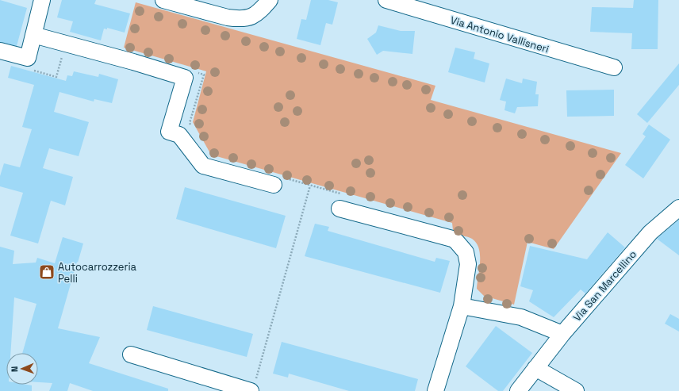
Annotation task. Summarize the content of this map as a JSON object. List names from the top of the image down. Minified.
{"streets":{"street":["Via Antonio Vallisneri","Via San Marcellino"]},"places":{"shop":["Autocarrozzeria Pelli"]},"north":"left"}
